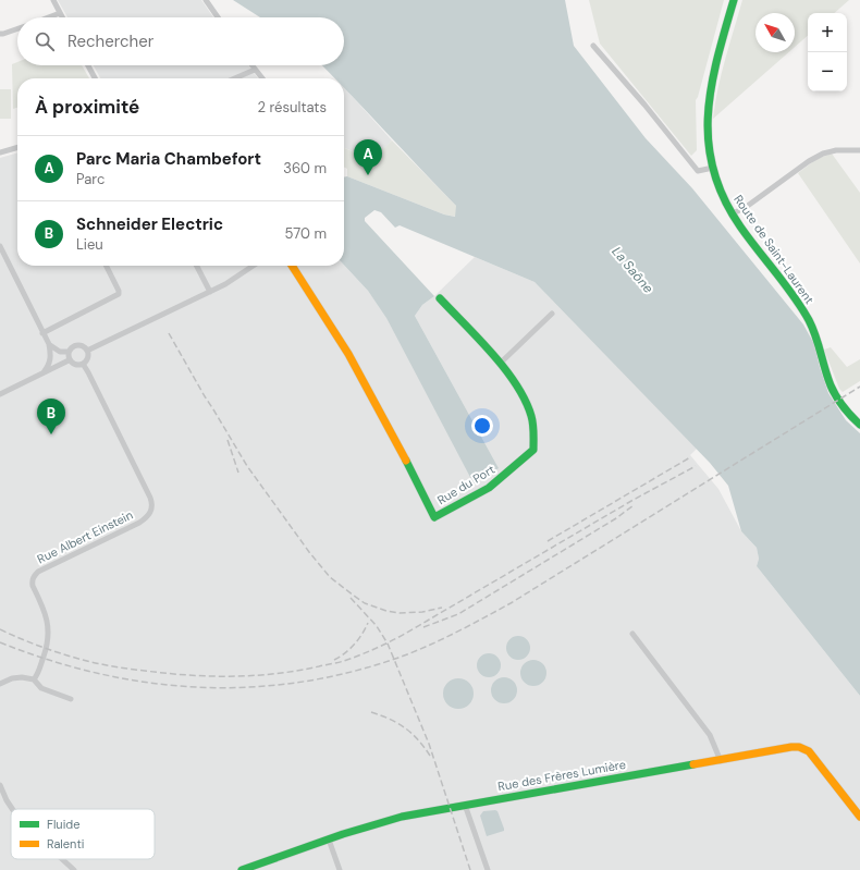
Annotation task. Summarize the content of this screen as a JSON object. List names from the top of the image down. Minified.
{"streets":{"street":["Route de Saint-Laurent","Rue du Port","Rue Albert Einstein","Rue des Frères Lumière"]},"water":["La Saône"],"legend":["Fluide","Ralenti"],"north":"top left","page":{"map_buttons":["+","−"],"search":"Rechercher","heading":["À proximité","2 résultats"],"list":[{"mark":"A","name":"Parc Maria Chambefort","note":"Parc","value":"360 m"},{"mark":"B","name":"Schneider Electric","note":"Lieu","value":"570 m"}],"pins":["A","B"]}}
